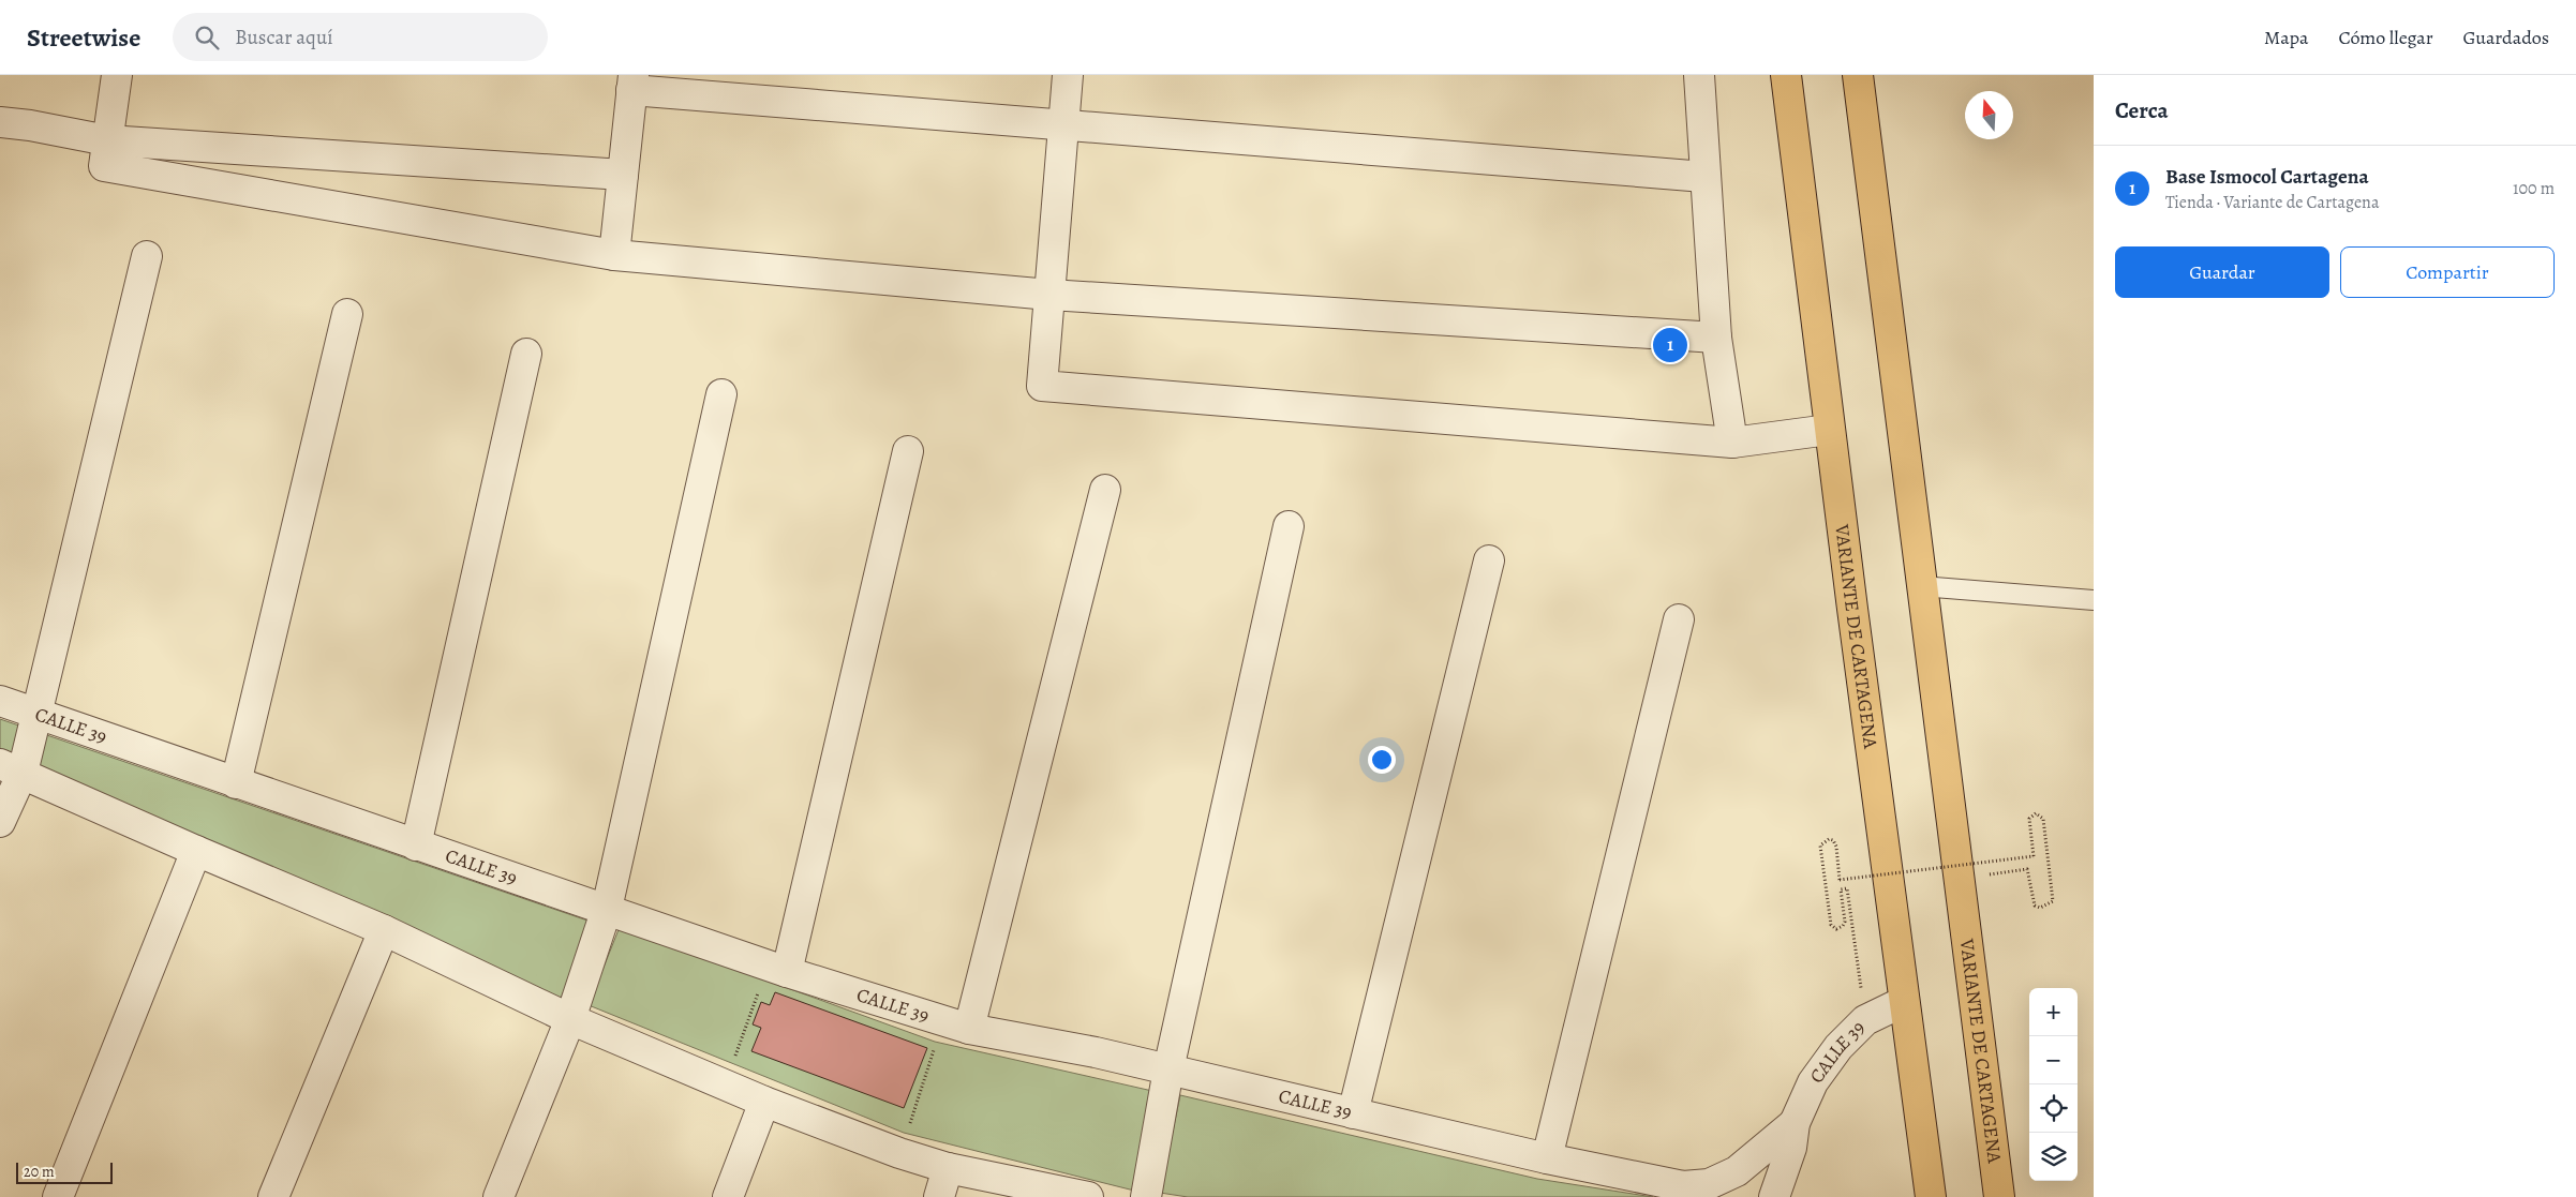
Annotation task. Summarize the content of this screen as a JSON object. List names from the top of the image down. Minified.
{"streets":{"highway":["VARIANTE DE CARTAGENA"],"street":["CALLE 39"]},"crossings":[["VARIANTE DE CARTAGENA","CALLE 39"]],"scale_bar":"20 m","north":"top","page":{"header":"Streetwise","search":"Buscar aquí","nav":["Mapa","Cómo llegar","Guardados"],"heading":"Cerca","list":[{"mark":"1","name":"Base Ismocol Cartagena","note":"Tienda · Variante de Cartagena","value":"100 m"}],"buttons":["Guardar","Compartir"],"pins":"1","map_buttons":["+","−"],"scale":"20 m"}}
